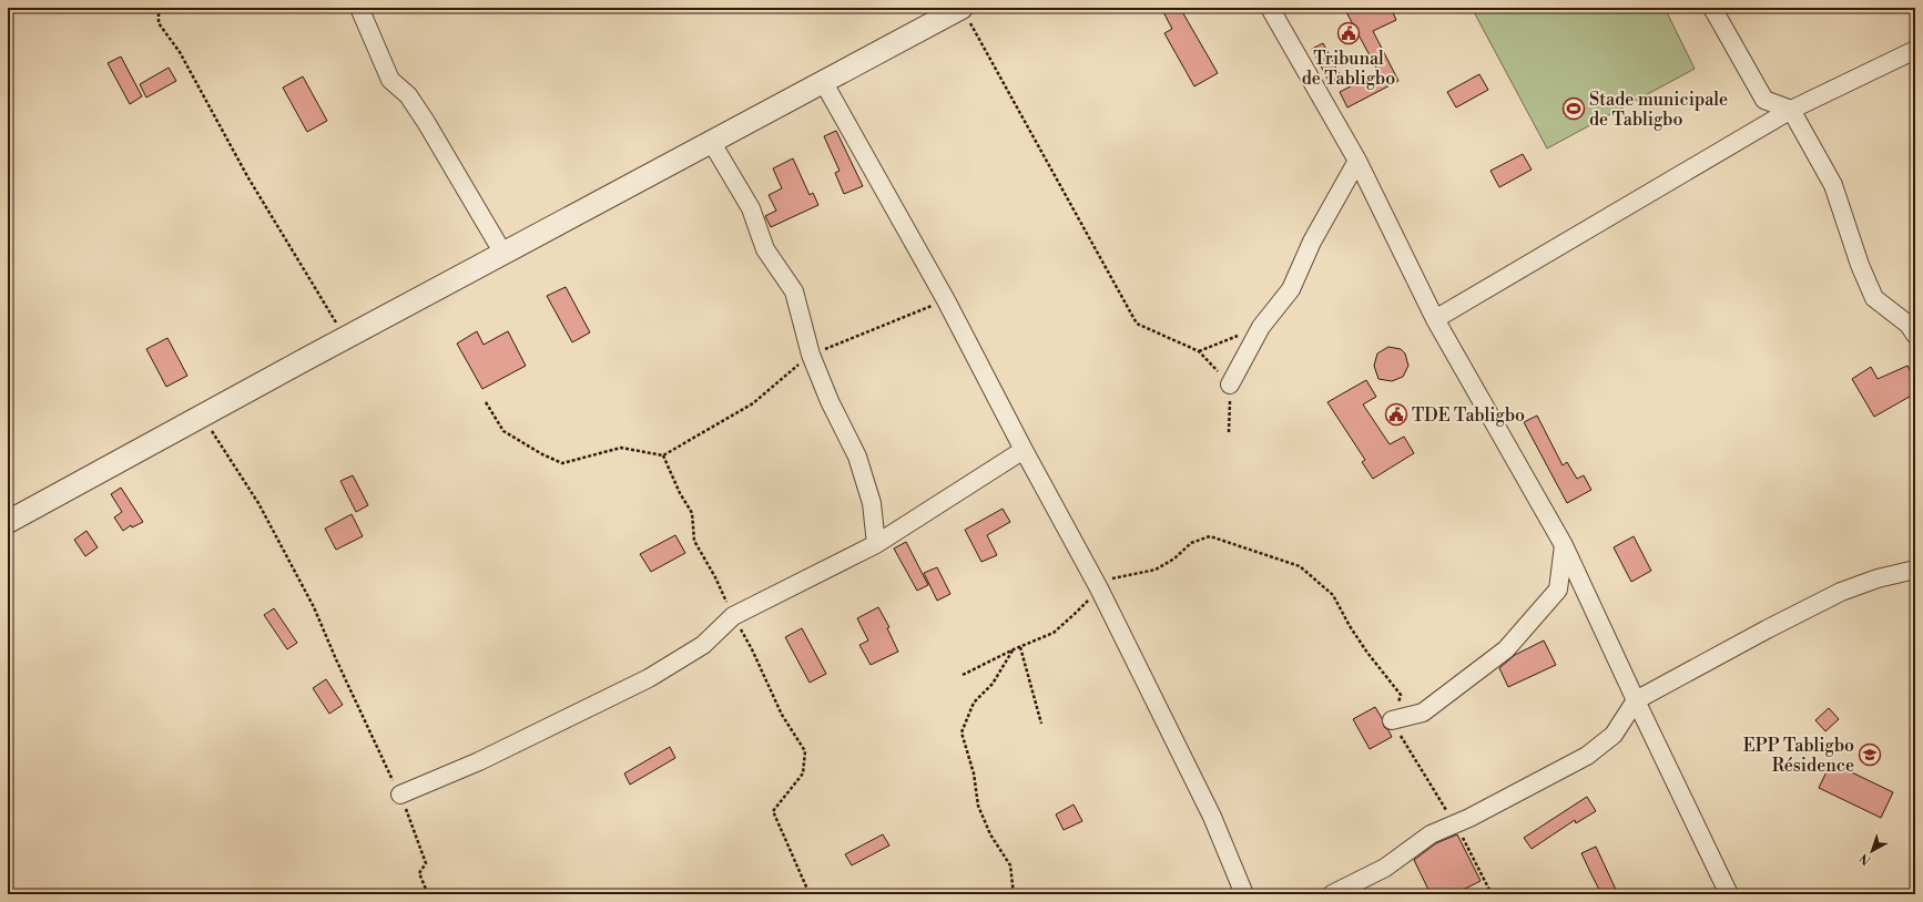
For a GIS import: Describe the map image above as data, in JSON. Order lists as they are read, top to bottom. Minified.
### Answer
{"places":{"public building":["Tribunal de Tabligbo","TDE Tabligbo"],"sports":["Stade municipale de Tabligbo"],"school or university":["EPP Tabligbo Résidence"]},"north":"bottom left"}
